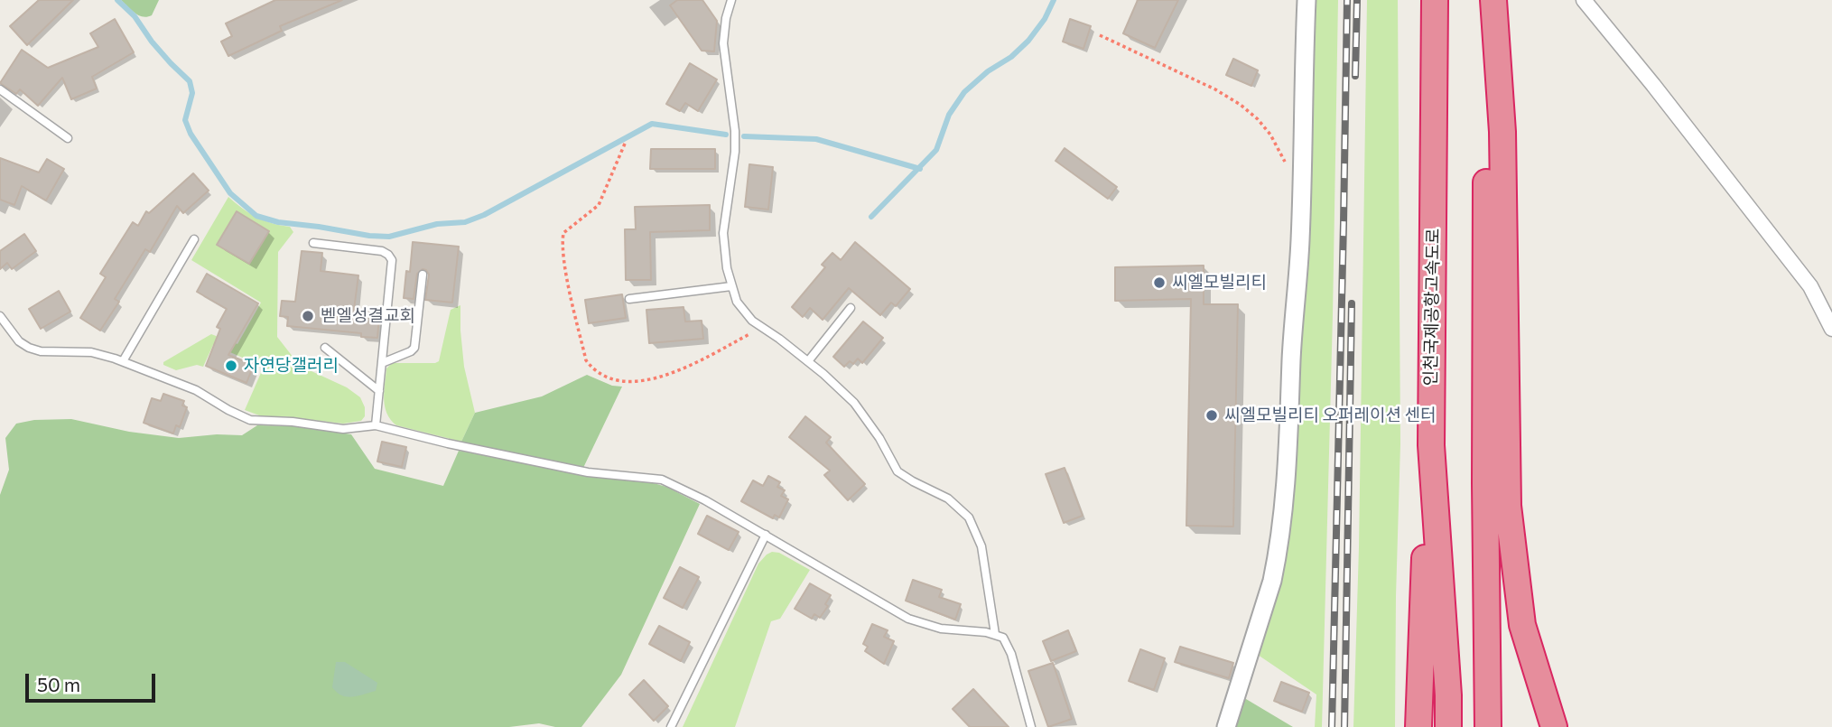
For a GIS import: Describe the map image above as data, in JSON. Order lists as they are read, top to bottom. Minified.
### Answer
{"streets":{"highway":["인천국제공항고속도로"]},"places":["씨엘모빌리티","벧엘성결교회","자연당갤러리","씨엘모빌리티 오퍼레이션 센터"],"scale_bar":"50 m"}
